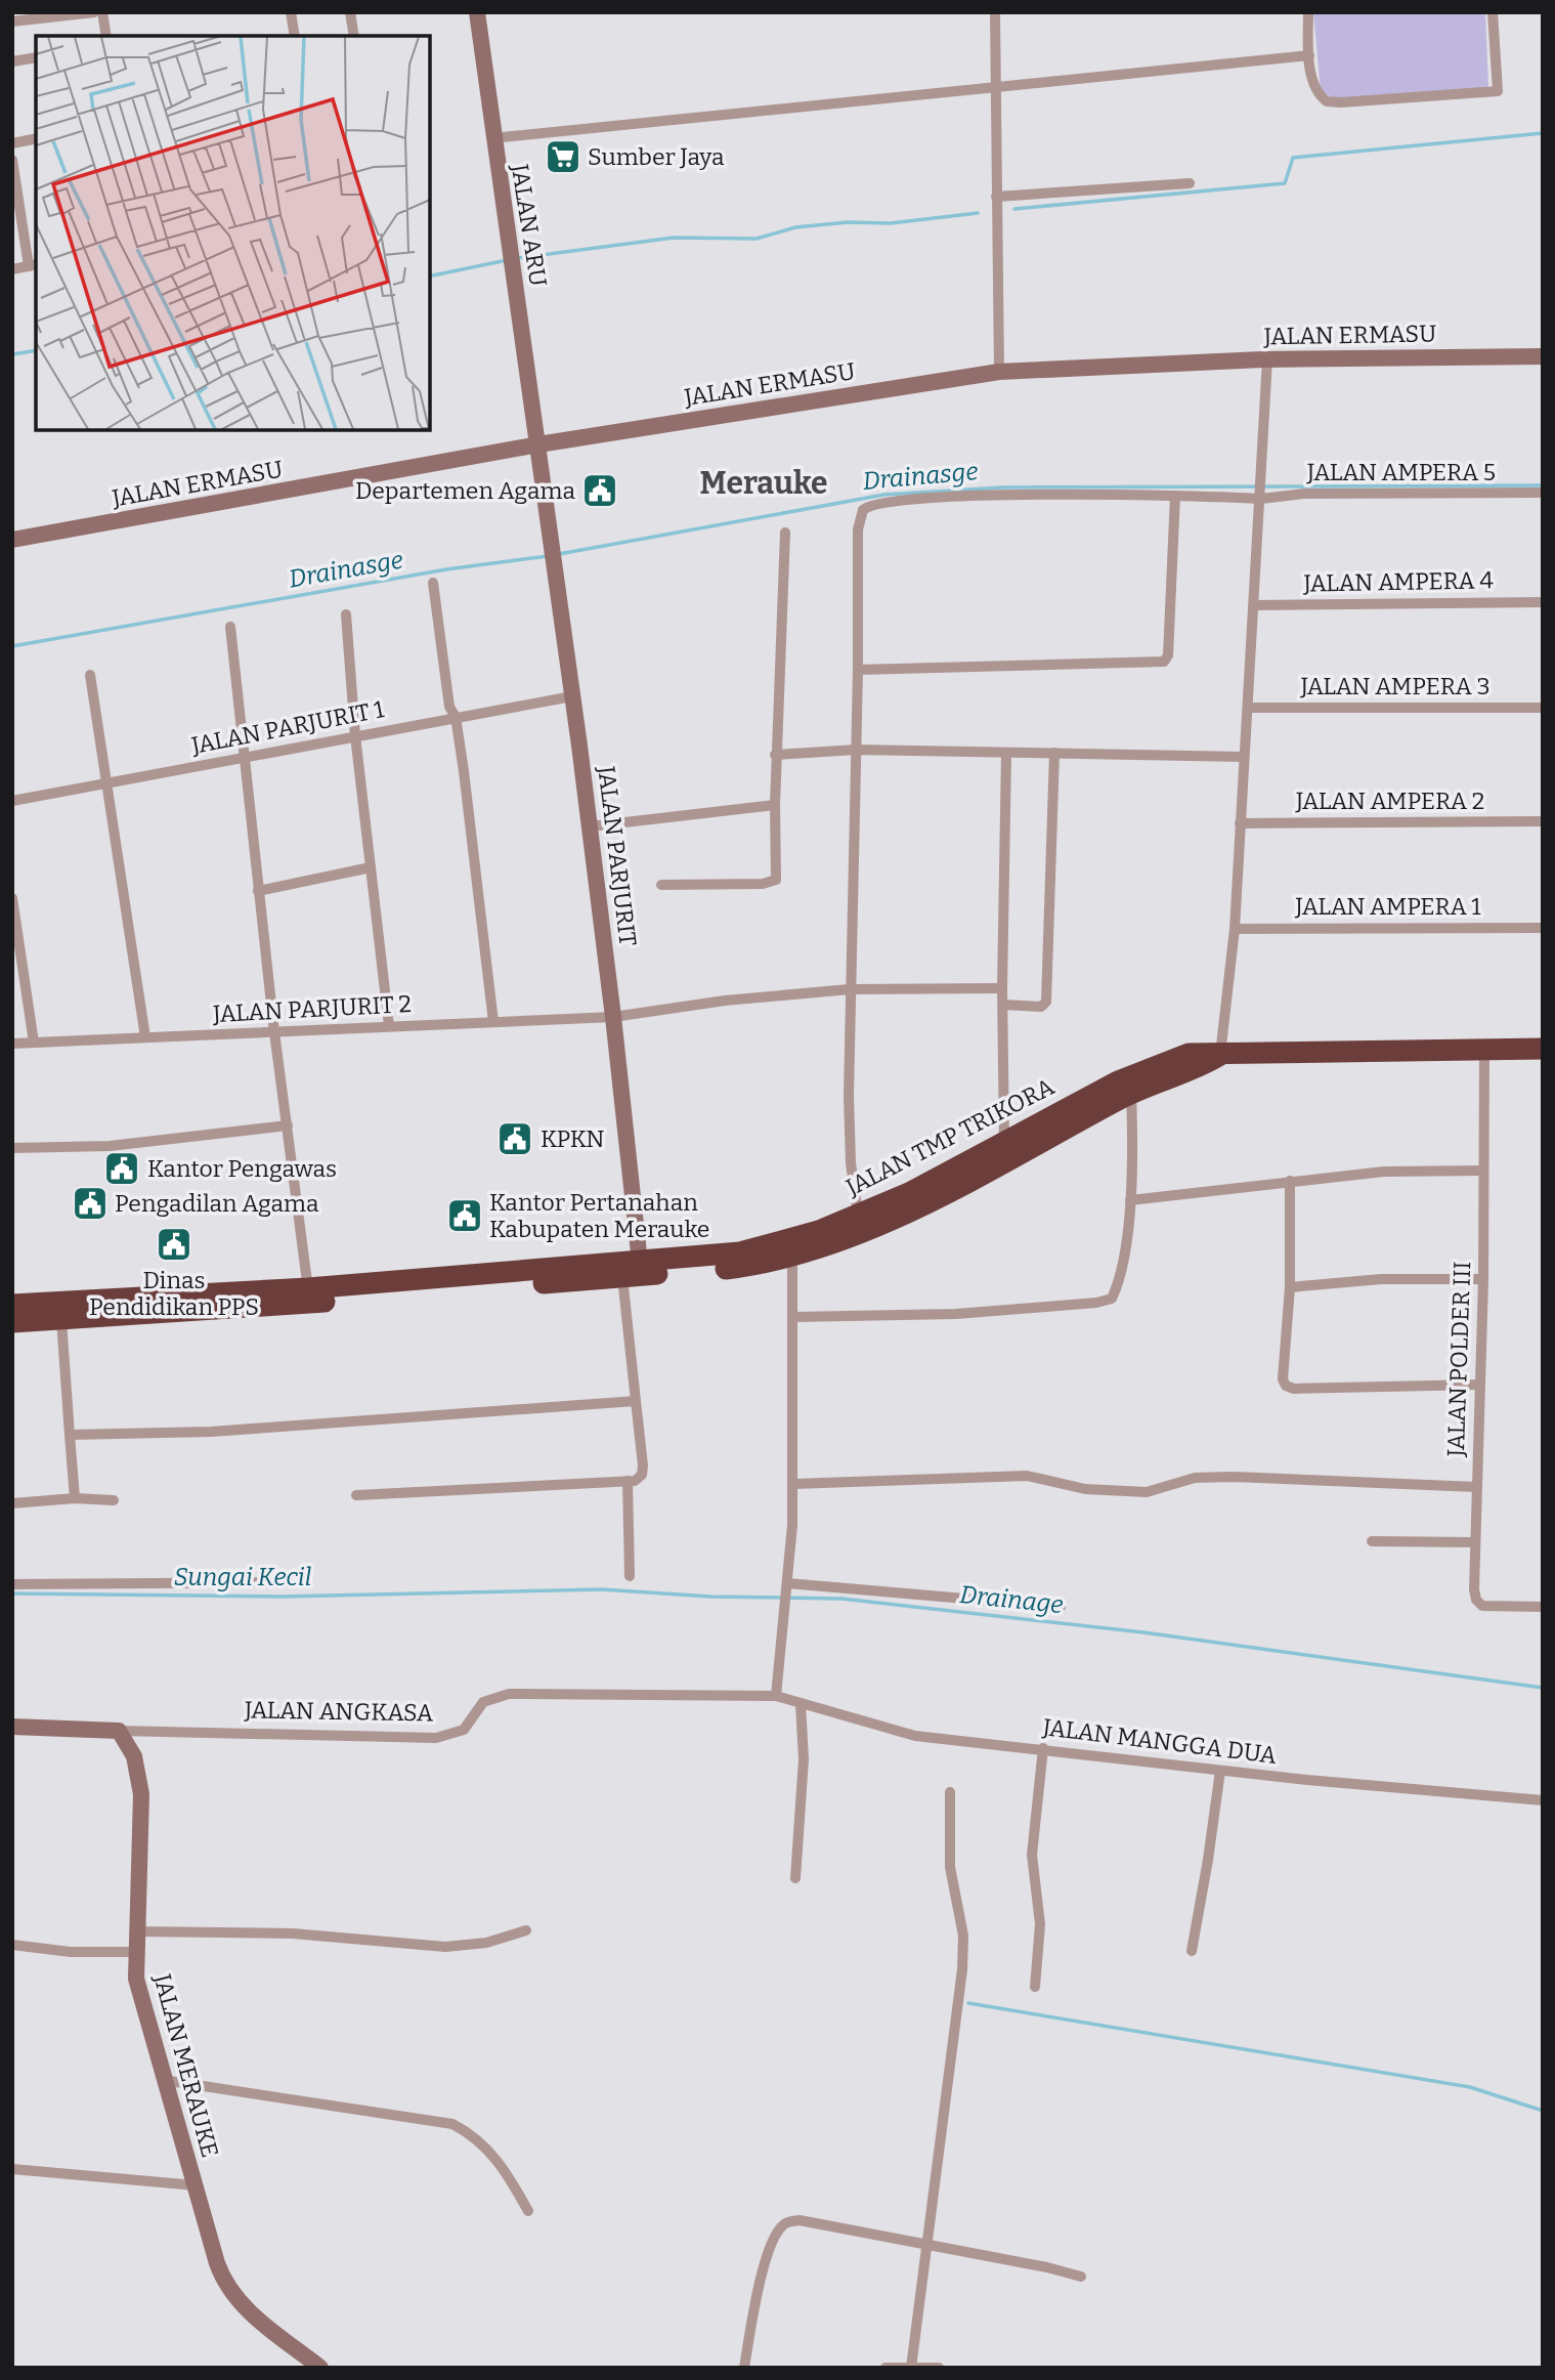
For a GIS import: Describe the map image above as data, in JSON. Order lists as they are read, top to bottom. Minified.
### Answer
{"streets":{"highway":["JALAN TMP TRIKORA"],"street":["JALAN ARU","JALAN ERMASU","JALAN AMPERA 5","JALAN AMPERA 4","JALAN AMPERA 3","JALAN PARJURIT 1","JALAN AMPERA 2","JALAN PARJURIT","JALAN AMPERA 1","JALAN PARJURIT 2","JALAN POLDER III","JALAN ANGKASA","JALAN MANGGA DUA","JALAN MERAUKE"]},"crossings":[["JALAN ARU","JALAN ERMASU"],["JALAN ARU","JALAN PARJURIT"],["JALAN ERMASU","JALAN PARJURIT"],["JALAN PARJURIT 1","JALAN PARJURIT"],["JALAN PARJURIT","JALAN PARJURIT 2"],["JALAN PARJURIT","JALAN TMP TRIKORA"],["JALAN TMP TRIKORA","JALAN POLDER III"],["JALAN ANGKASA","JALAN MANGGA DUA"],["JALAN ANGKASA","JALAN MERAUKE"]],"districts":["Merauke"],"water":["Drainasge","Sungai Kecil","Drainage"],"places":{"supermarket":["Sumber Jaya"],"public building":["Departemen Agama","KPKN","Kantor Pengawas","Pengadilan Agama","Kantor Pertanahan Kabupaten Merauke","Dinas Pendidikan PPS"]}}
